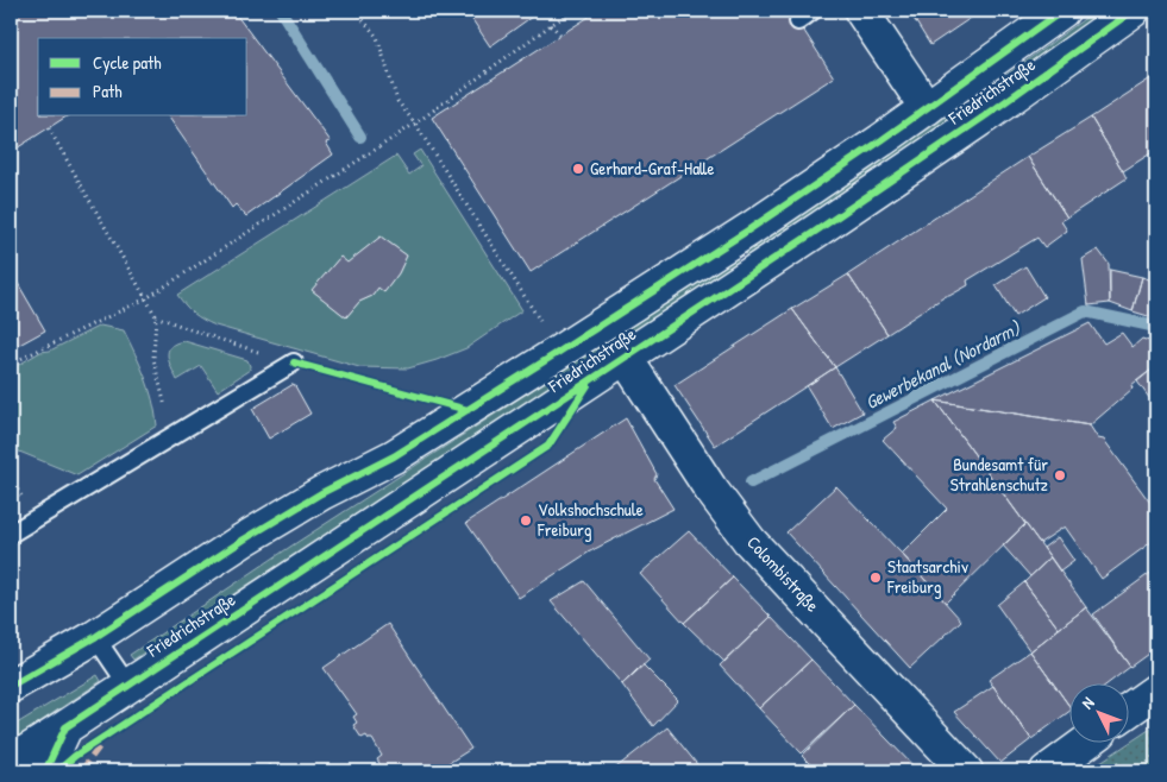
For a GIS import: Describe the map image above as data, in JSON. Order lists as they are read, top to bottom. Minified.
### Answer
{"streets":{"main road":["Friedrichstraße","Colombistraße"]},"crossings":[["Friedrichstraße","Colombistraße"]],"water":["Gewerbekanal (Nordarm)"],"places":["Gerhard-Graf-Halle","Bundesamt für Strahlenschutz","Volkshochschule Freiburg","Staatsarchiv Freiburg"],"legend":["Cycle path","Path"],"north":"top left"}
